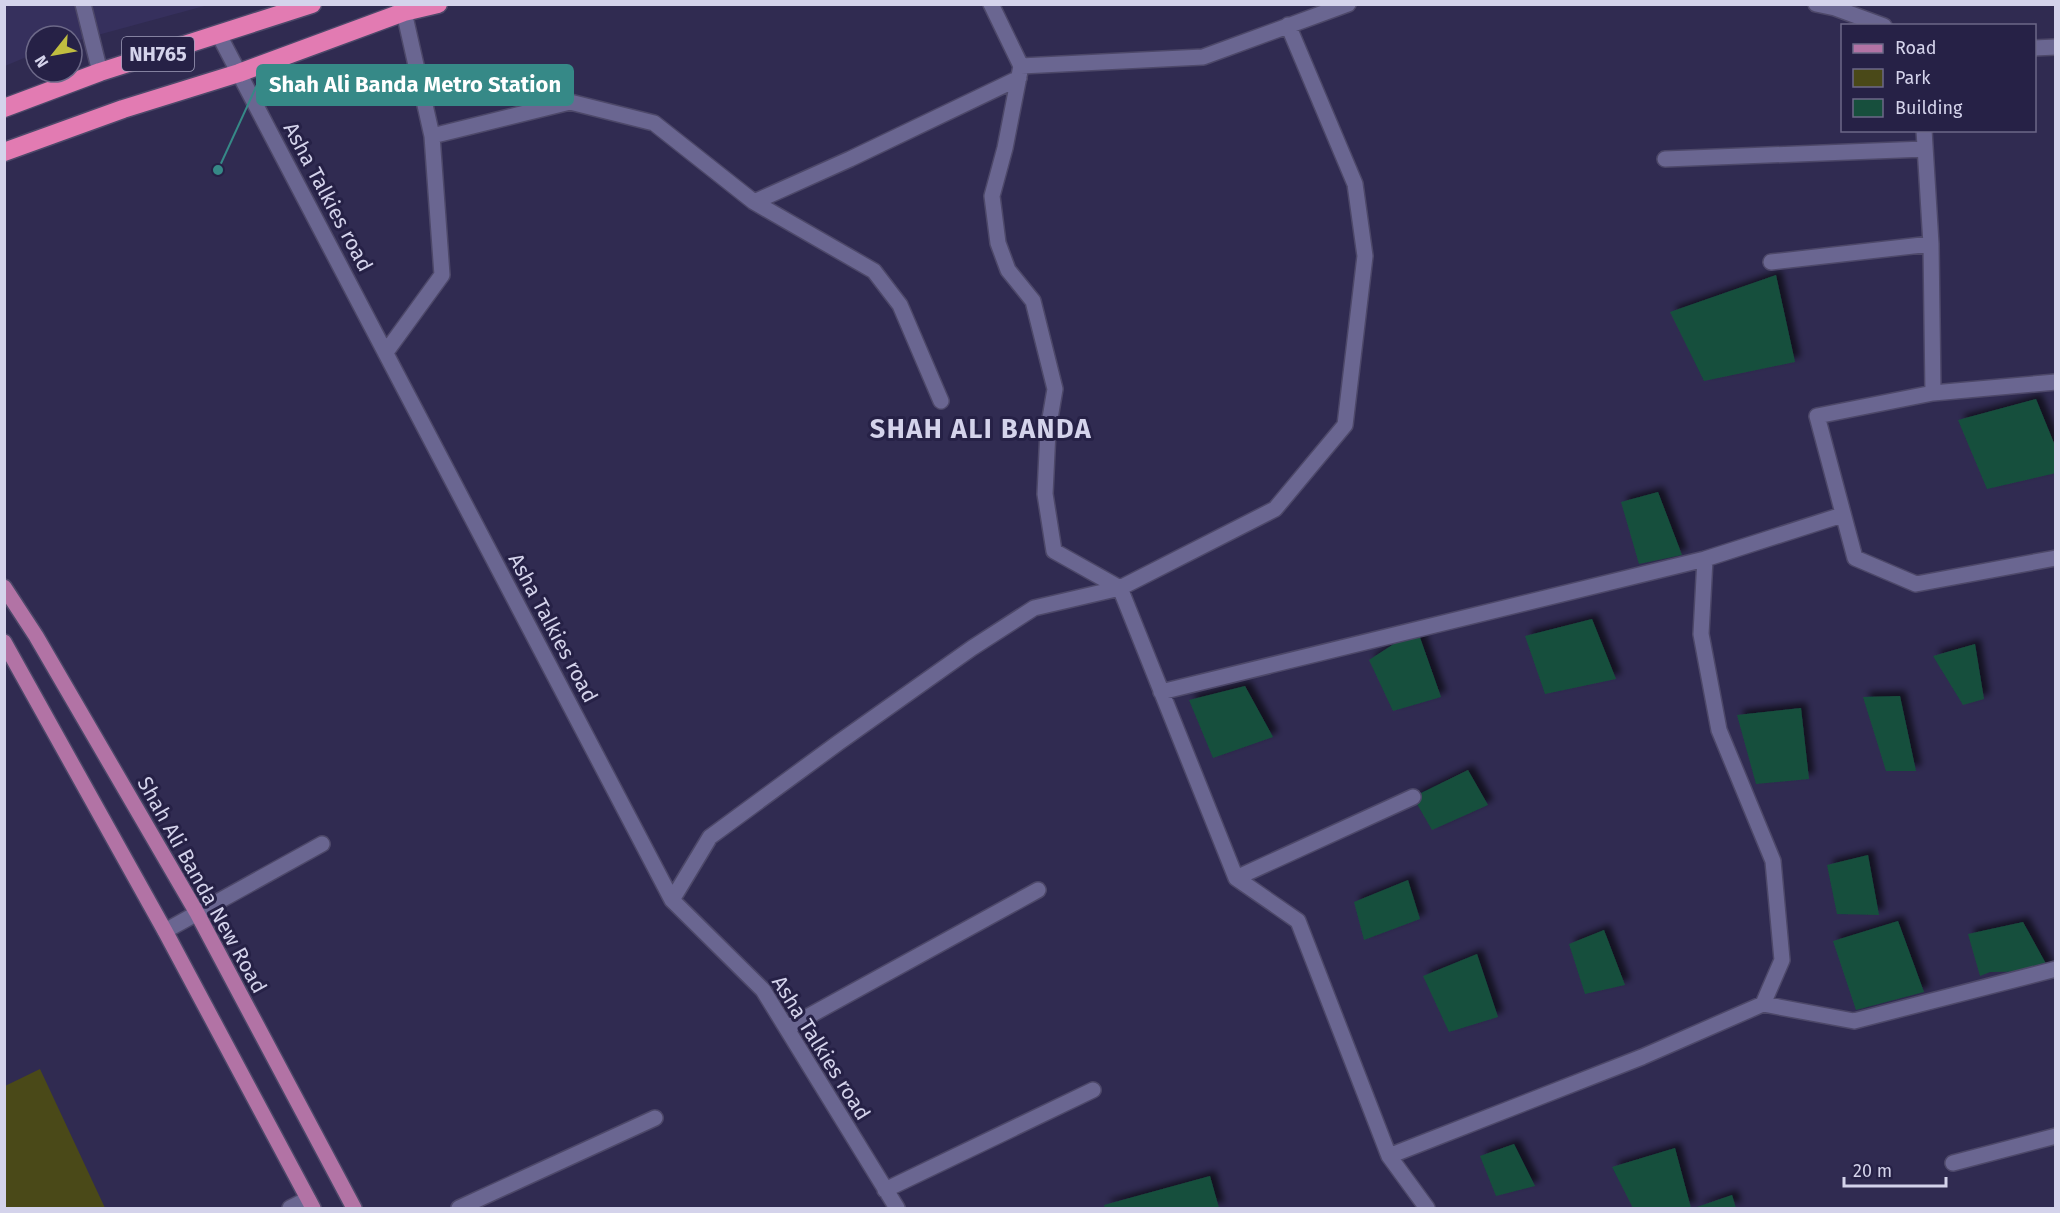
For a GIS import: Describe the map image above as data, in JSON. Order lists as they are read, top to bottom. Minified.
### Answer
{"streets":{"highway":["NH765"],"main road":["Shah Ali Banda New Road"],"street":["Asha Talkies road"]},"crossings":[["NH765","Asha Talkies road"]],"districts":["SHAH ALI BANDA"],"places":["Shah Ali Banda Metro Station"],"legend":["Road","Park","Building"],"scale_bar":"20 m","north":"bottom left"}
